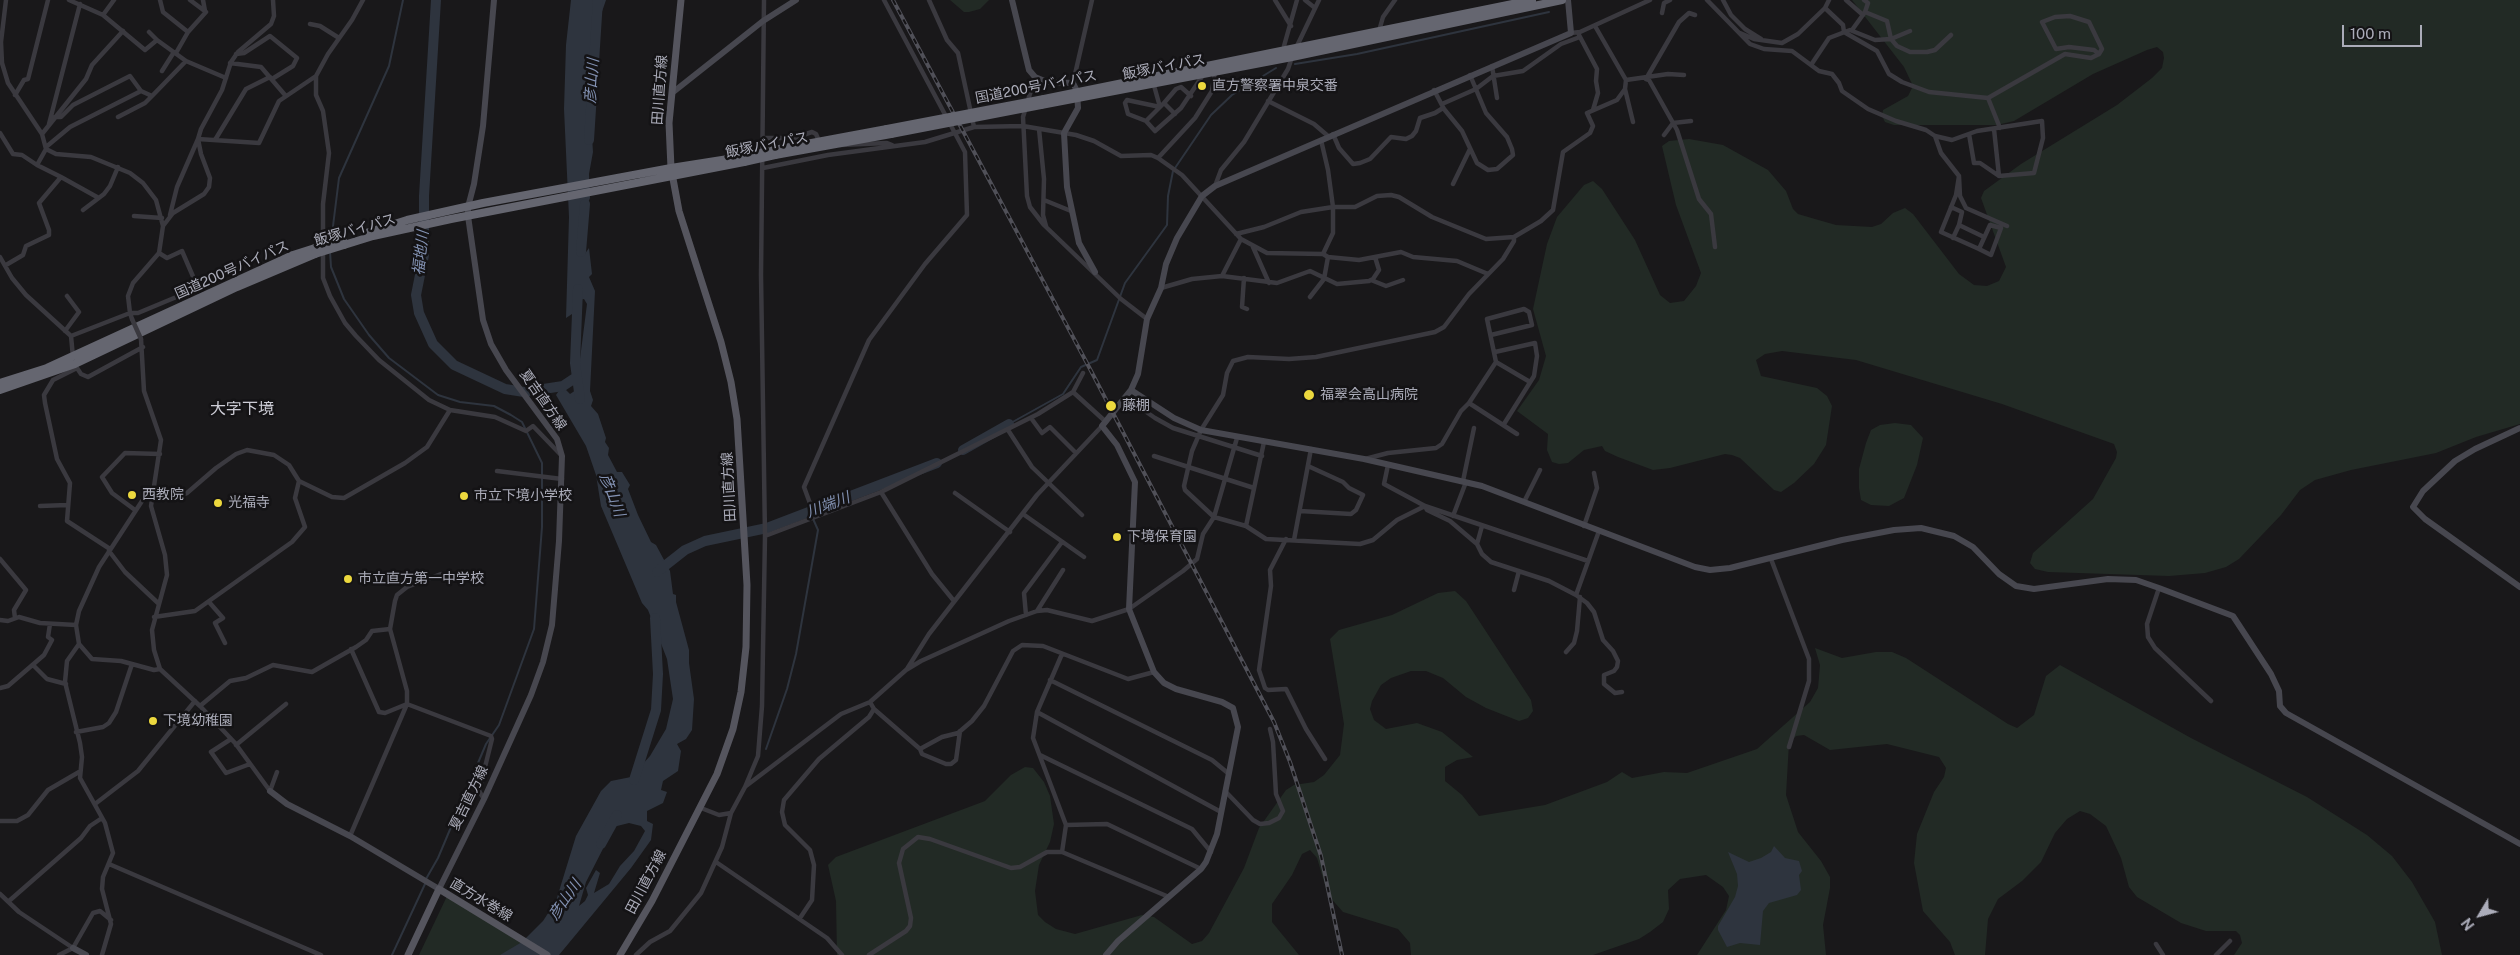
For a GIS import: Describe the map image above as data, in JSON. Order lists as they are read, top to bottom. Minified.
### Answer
{"streets":{"highway":["飯塚バイパス","国道200号バイパス"],"main road":["田川直方線","直方水巻線"],"street":["夏吉直方線"]},"crossings":[["飯塚バイパス","国道200号バイパス"],["国道200号バイパス","田川直方線"],["国道200号バイパス","夏吉直方線"],["夏吉直方線","直方水巻線"]],"districts":["大字下境"],"water":["彦山川","福地川","川端川"],"places":["直方警察署中泉交番","福翠会高山病院","藤棚","西教院","市立下境小学校","光福寺","下境保育園","市立直方第一中学校","下境幼稚園"],"scale_bar":"100 m","north":"bottom left"}
